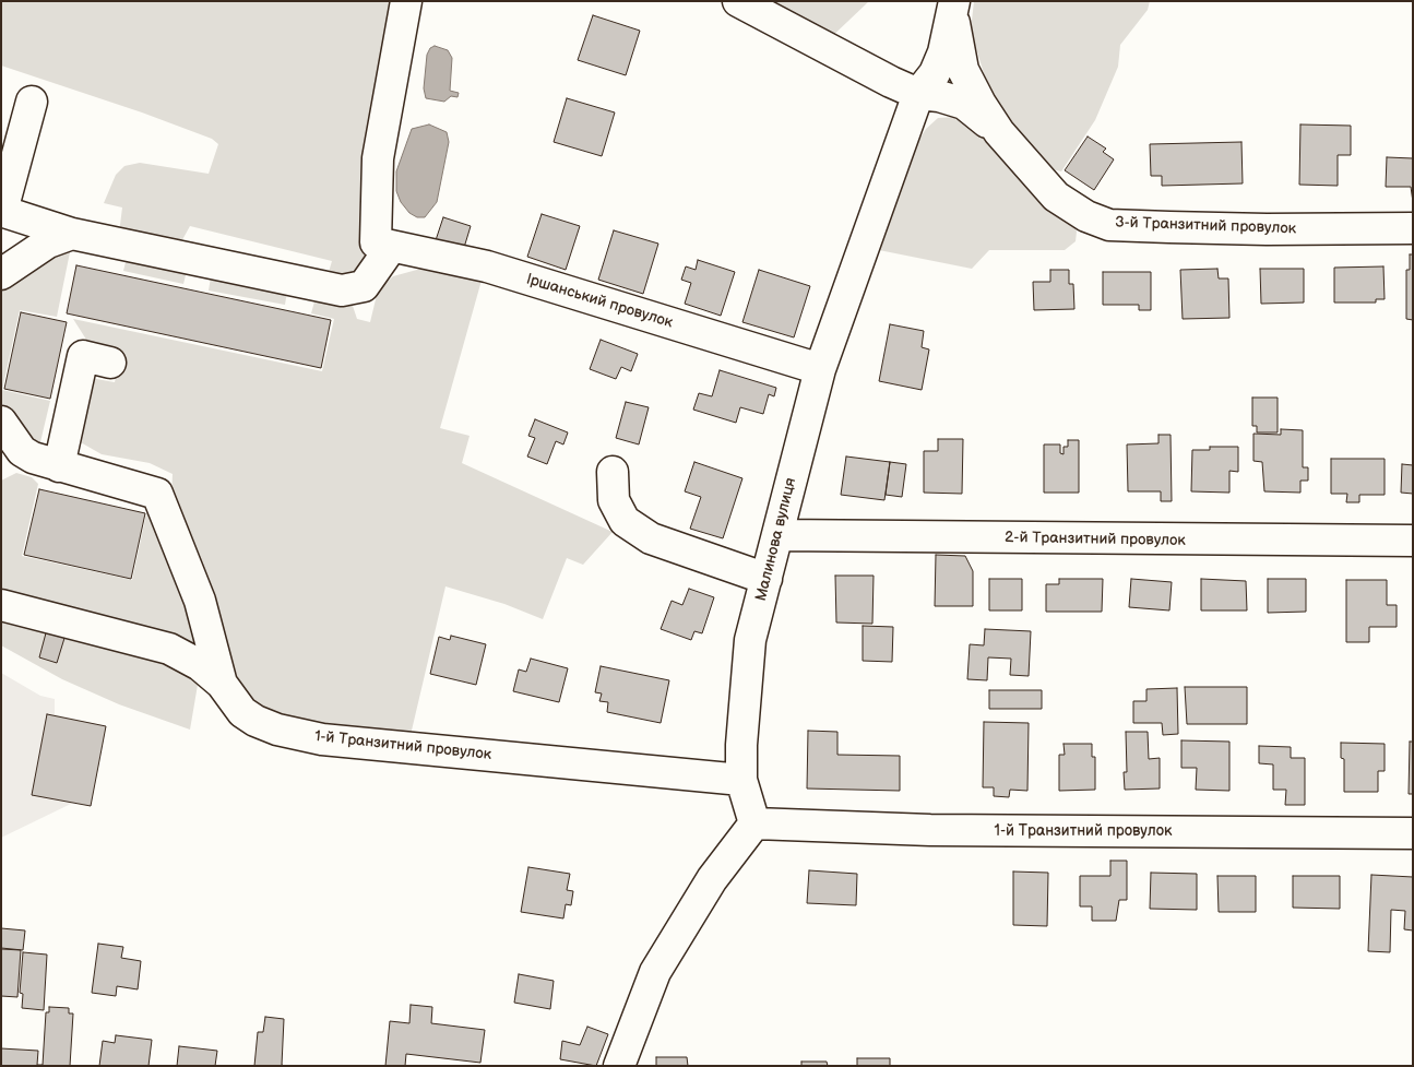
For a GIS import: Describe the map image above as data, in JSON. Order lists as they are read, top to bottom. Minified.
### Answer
{"streets":{"street":["3-й Транзитний провулок","Іршанський провулок","Малинова вулиця","2-й Транзитний провулок","1-й Транзитний провулок"]},"crossings":[["3-й Транзитний провулок","Малинова вулиця"],["Іршанський провулок","Малинова вулиця"],["Малинова вулиця","2-й Транзитний провулок"],["Малинова вулиця","1-й Транзитний провулок"]]}
